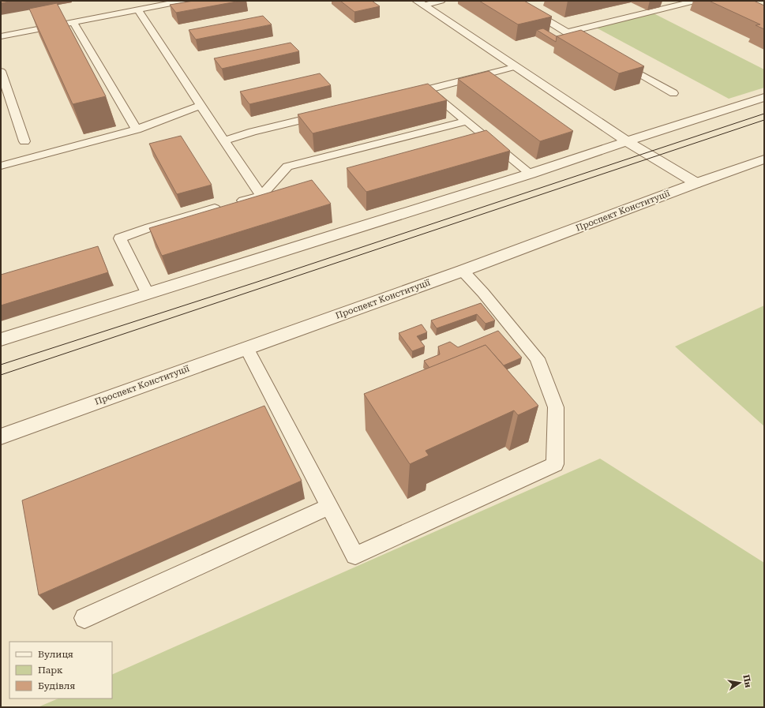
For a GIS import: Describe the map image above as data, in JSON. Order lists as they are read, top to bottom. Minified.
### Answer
{"streets":{"street":["Проспект Конституції"]},"legend":["Вулиця","Парк","Будівля"],"north":"right"}
